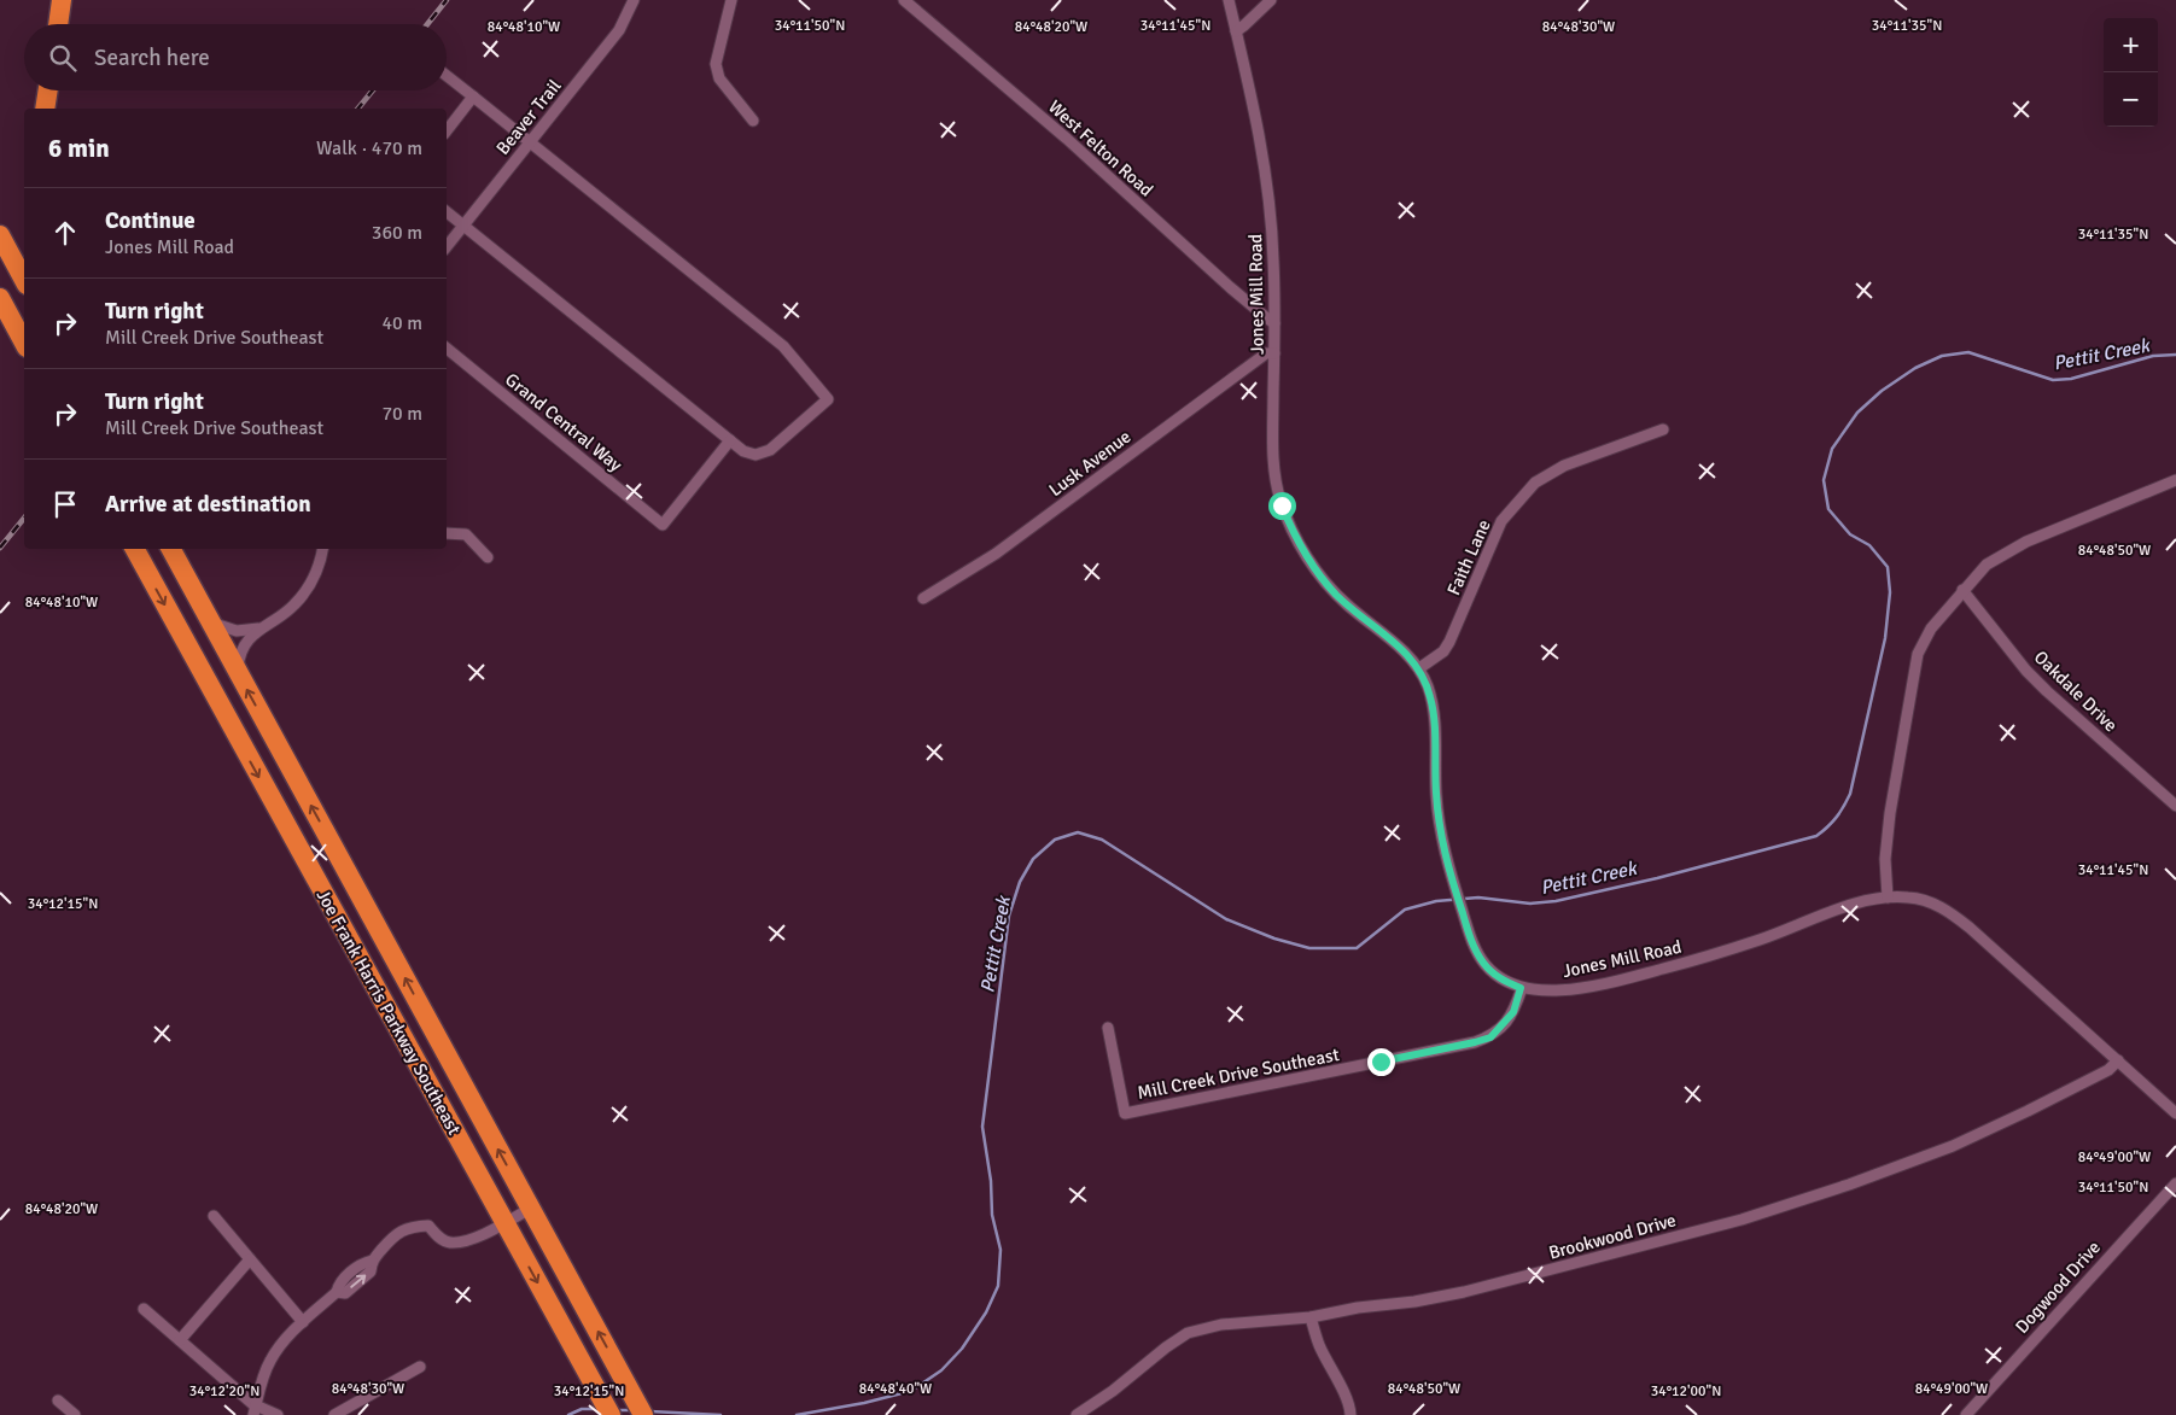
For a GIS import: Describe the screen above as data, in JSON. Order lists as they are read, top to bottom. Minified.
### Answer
{"streets":{"highway":["Joe Frank Harris Parkway Southeast"],"street":["Beaver Trail","West Felton Road","Jones Mill Road","Grand Central Way","Lusk Avenue","Faith Lane","Oakdale Drive","Mill Creek Drive Southeast","Brookwood Drive","Dogwood Drive"]},"crossings":[["West Felton Road","Jones Mill Road"],["Jones Mill Road","Lusk Avenue"],["Jones Mill Road","Faith Lane"],["Jones Mill Road","Mill Creek Drive Southeast"],["Jones Mill Road","Brookwood Drive"]],"water":["Pettit Creek"],"page":{"map_buttons":["+","−"],"search":"Search here","heading":["6 min","Walk · 470 m"],"list":[["Continue","Jones Mill Road","360 m"],["Turn right","Mill Creek Drive Southeast","40 m"],["Turn right","Mill Creek Drive Southeast","70 m"],"Arrive at destination"]},"coordinates":["34°11'50\"N","34°11'45\"N","34°11'35\"N","84°48'20\"W","84°48'10\"W","84°48'30\"W","84°48'50\"W","34°12'15\"N","84°49'00\"W","84°48'40\"W","34°12'20\"N","34°12'00\"N"]}
